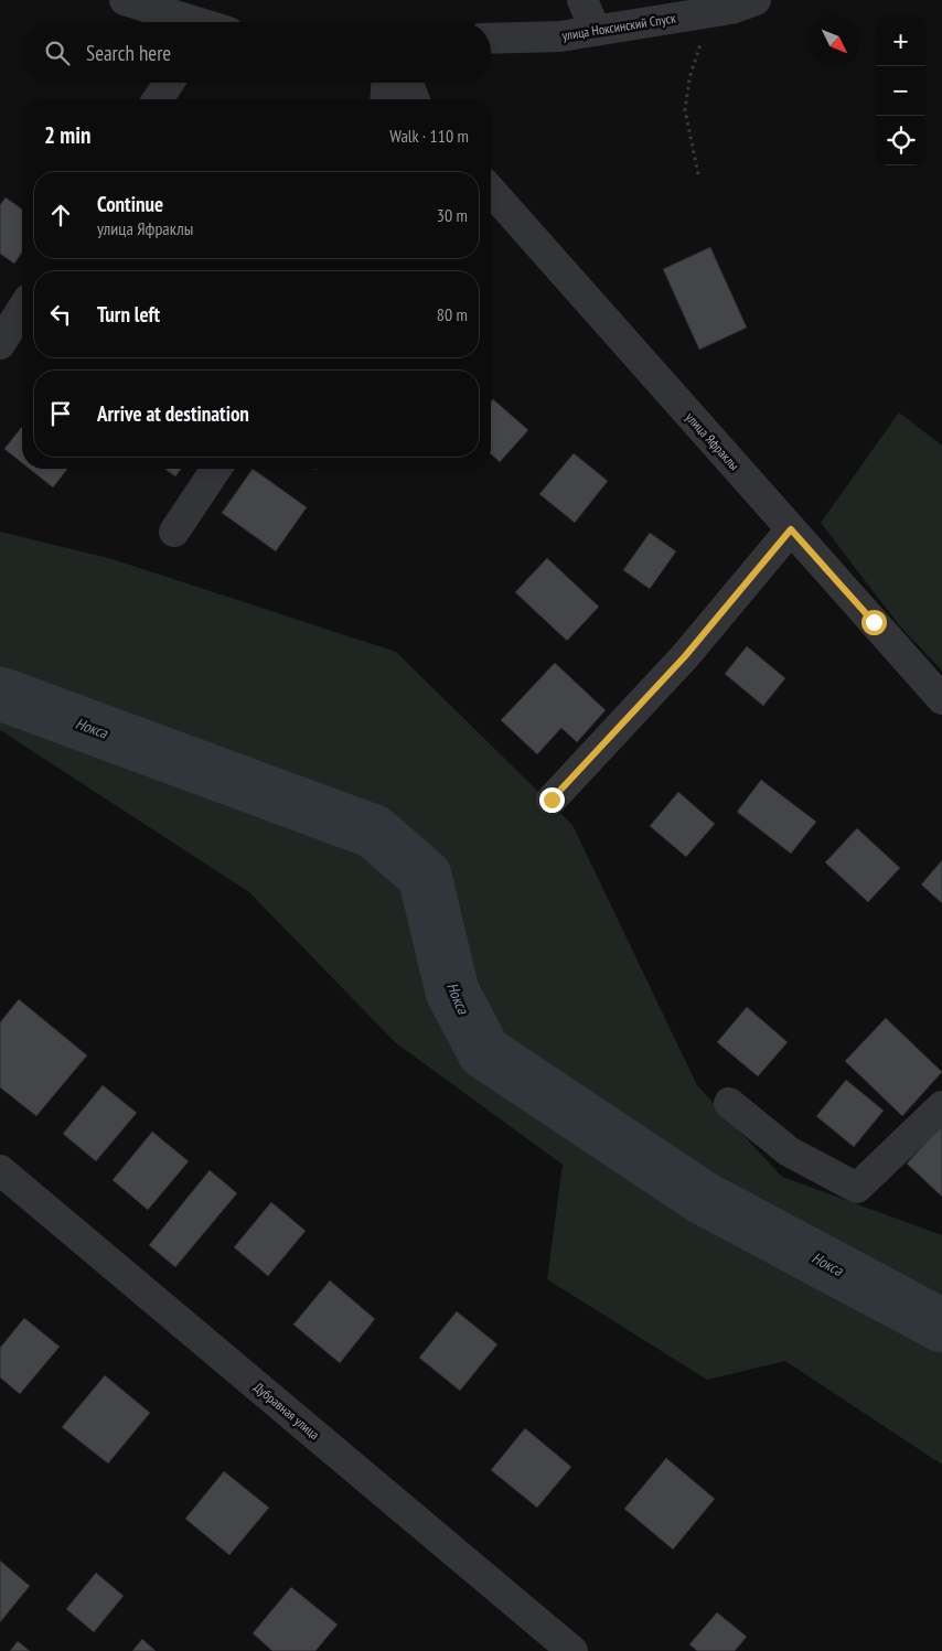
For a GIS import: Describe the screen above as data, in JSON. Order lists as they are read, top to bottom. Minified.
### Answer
{"streets":{"street":["улица Ноксинский Спуск","улица Яфраклы","Дубравная улица"]},"water":["Нокса"],"north":"bottom right","page":{"map_buttons":["+","−"],"search":"Search here","heading":["2 min","Walk · 110 m"],"list":[["Continue","улица Яфраклы","30 m"],["Turn left","80 m"],"Arrive at destination"]}}
